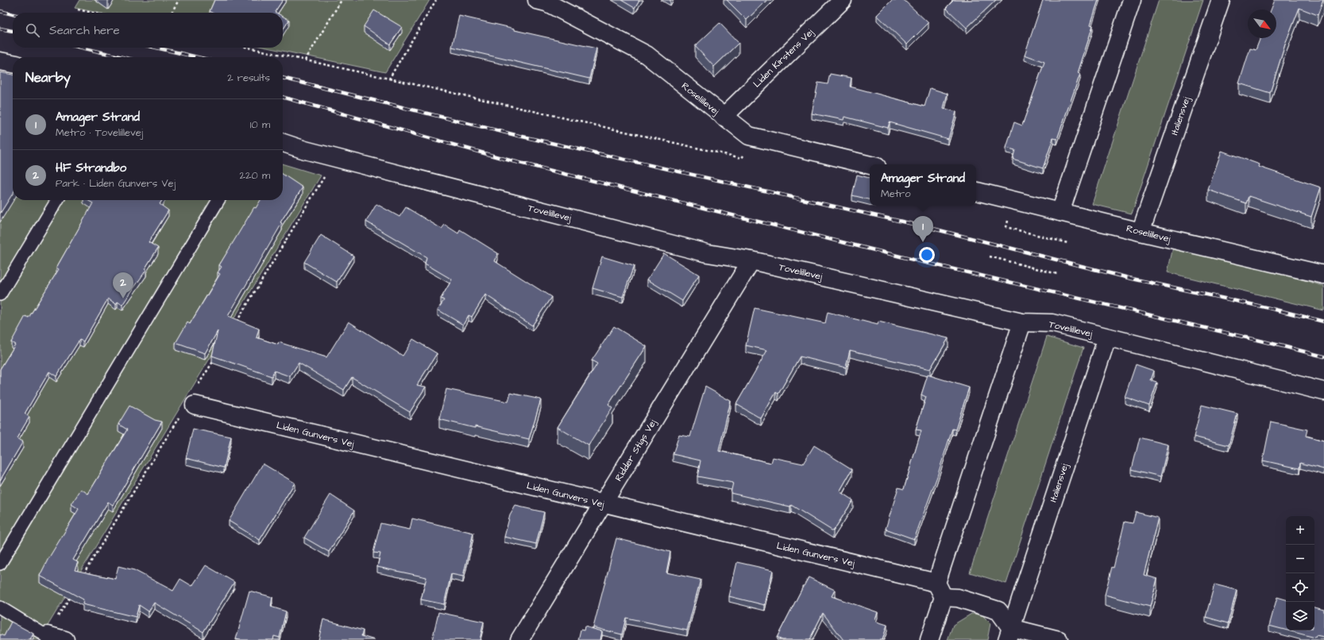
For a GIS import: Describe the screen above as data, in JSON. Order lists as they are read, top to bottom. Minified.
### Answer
{"streets":{"street":["Liden Kirstens Vej","Roselillevej","Italiensvej","Tovelillevej","Liden Gunvers Vej","Ridder Stigs Vej"]},"crossings":[["Liden Kirstens Vej","Roselillevej"],["Roselillevej","Italiensvej"],["Italiensvej","Tovelillevej"],["Tovelillevej","Ridder Stigs Vej"],["Liden Gunvers Vej","Ridder Stigs Vej"]],"north":"bottom right","page":{"search":"Search here","heading":["Nearby","2 results"],"list":[{"mark":"1","name":"Amager Strand","note":"Metro · Tovelillevej","value":"10 m"},{"mark":"2","name":"HF Strandbo","note":"Park · Liden Gunvers Vej","value":"220 m"}],"popup":["Amager Strand","Metro"],"pins":["1","2"],"map_buttons":["+","−"]}}
